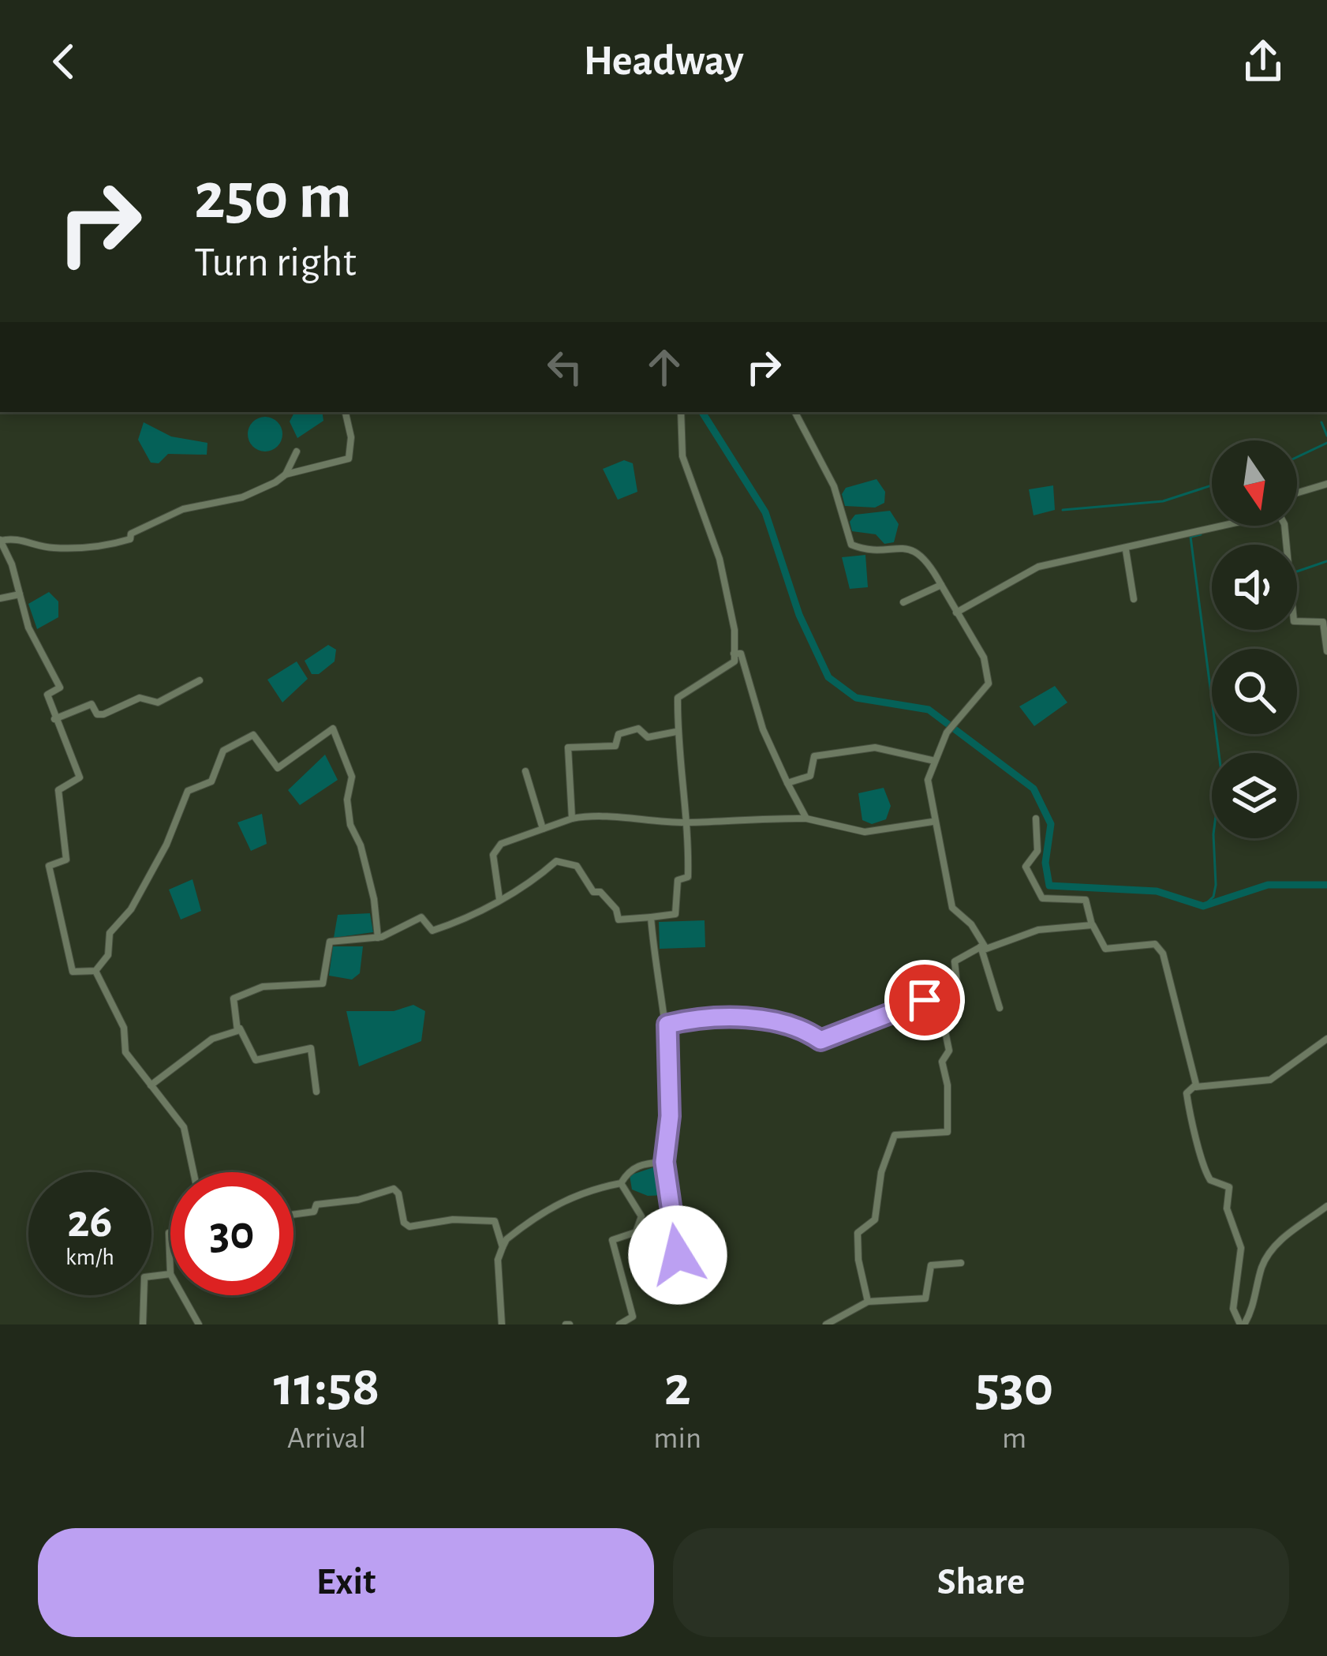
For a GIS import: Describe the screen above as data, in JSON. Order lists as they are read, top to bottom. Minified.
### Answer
{"north":"bottom","page":{"header":"Headway","turn":["250 m","Turn right"],"speed":"26 km/h","limit":"30","eta":["11:58","Arrival","2","min","530","m"],"buttons":["Exit","Share"]}}
